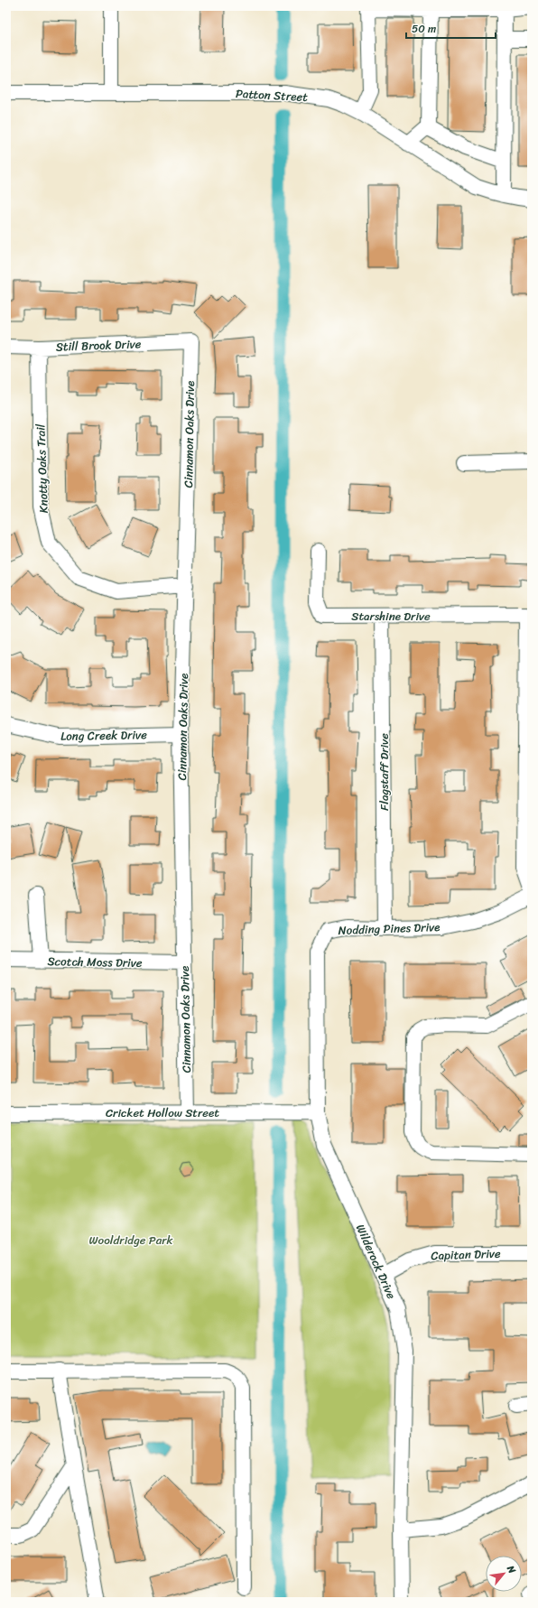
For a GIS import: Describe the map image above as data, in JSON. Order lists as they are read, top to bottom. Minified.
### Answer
{"streets":{"street":["Patton Street","Still Brook Drive","Cinnamon Oaks Drive","Knotty Oaks Trail","Starshine Drive","Long Creek Drive","Flagstaff Drive","Nodding Pines Drive","Scotch Moss Drive","Cricket Hollow Street","Capitan Drive","Wilderock Drive"]},"crossings":[["Still Brook Drive","Cinnamon Oaks Drive"],["Still Brook Drive","Knotty Oaks Trail"],["Cinnamon Oaks Drive","Knotty Oaks Trail"],["Cinnamon Oaks Drive","Long Creek Drive"],["Cinnamon Oaks Drive","Scotch Moss Drive"],["Cinnamon Oaks Drive","Cricket Hollow Street"],["Starshine Drive","Flagstaff Drive"],["Flagstaff Drive","Nodding Pines Drive"],["Nodding Pines Drive","Wilderock Drive"],["Cricket Hollow Street","Wilderock Drive"],["Capitan Drive","Wilderock Drive"]],"parks":["Wooldridge Park"],"scale_bar":"50 m","north":"top right"}
